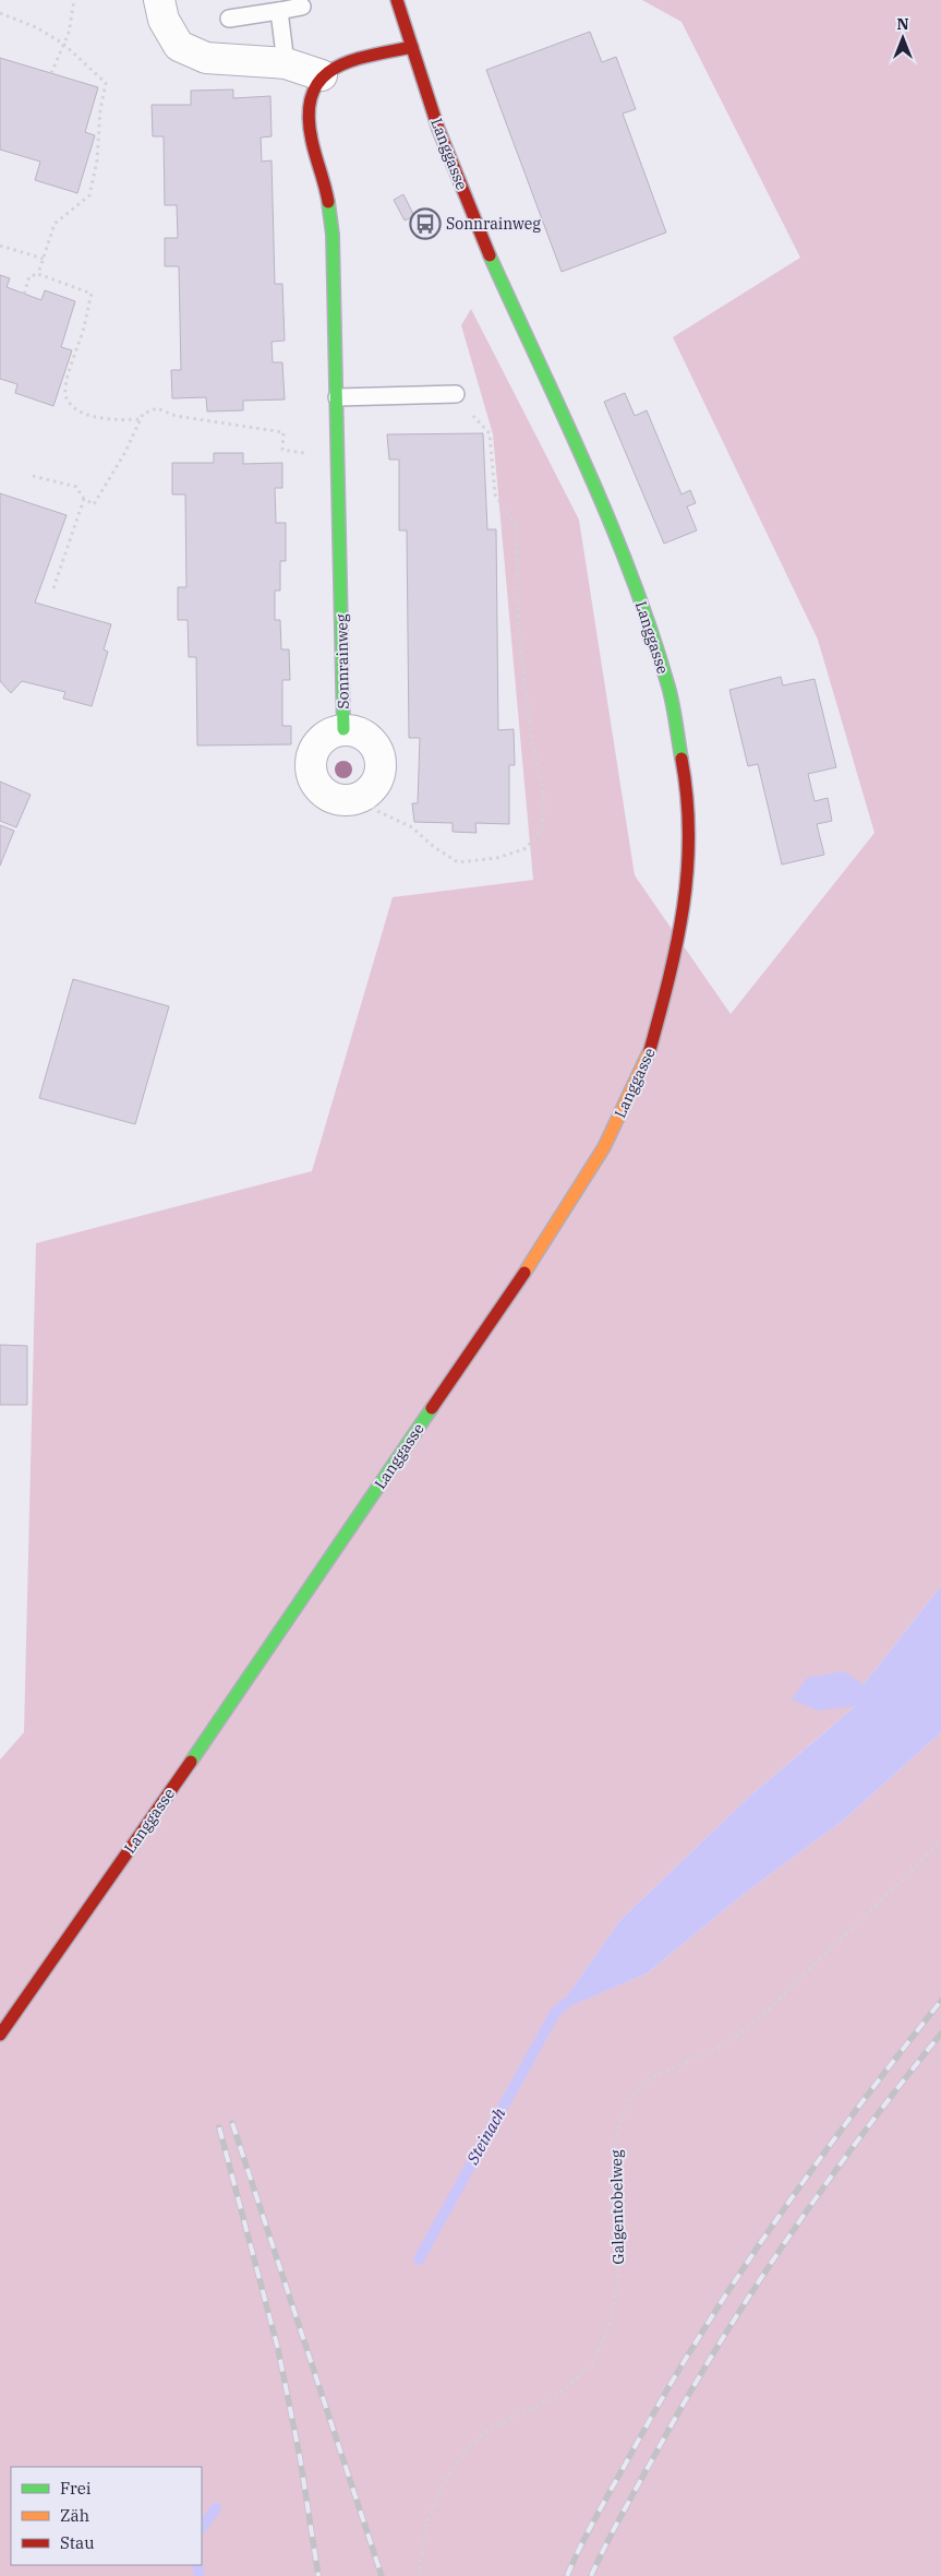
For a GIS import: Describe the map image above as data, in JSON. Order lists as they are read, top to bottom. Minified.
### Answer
{"streets":{"main road":["Langgasse","Sonnrainweg"],"path":["Galgentobelweg"]},"water":["Steinach"],"places":{"bus stop":["Sonnrainweg"]},"legend":["Frei","Zäh","Stau"],"north":"top"}
